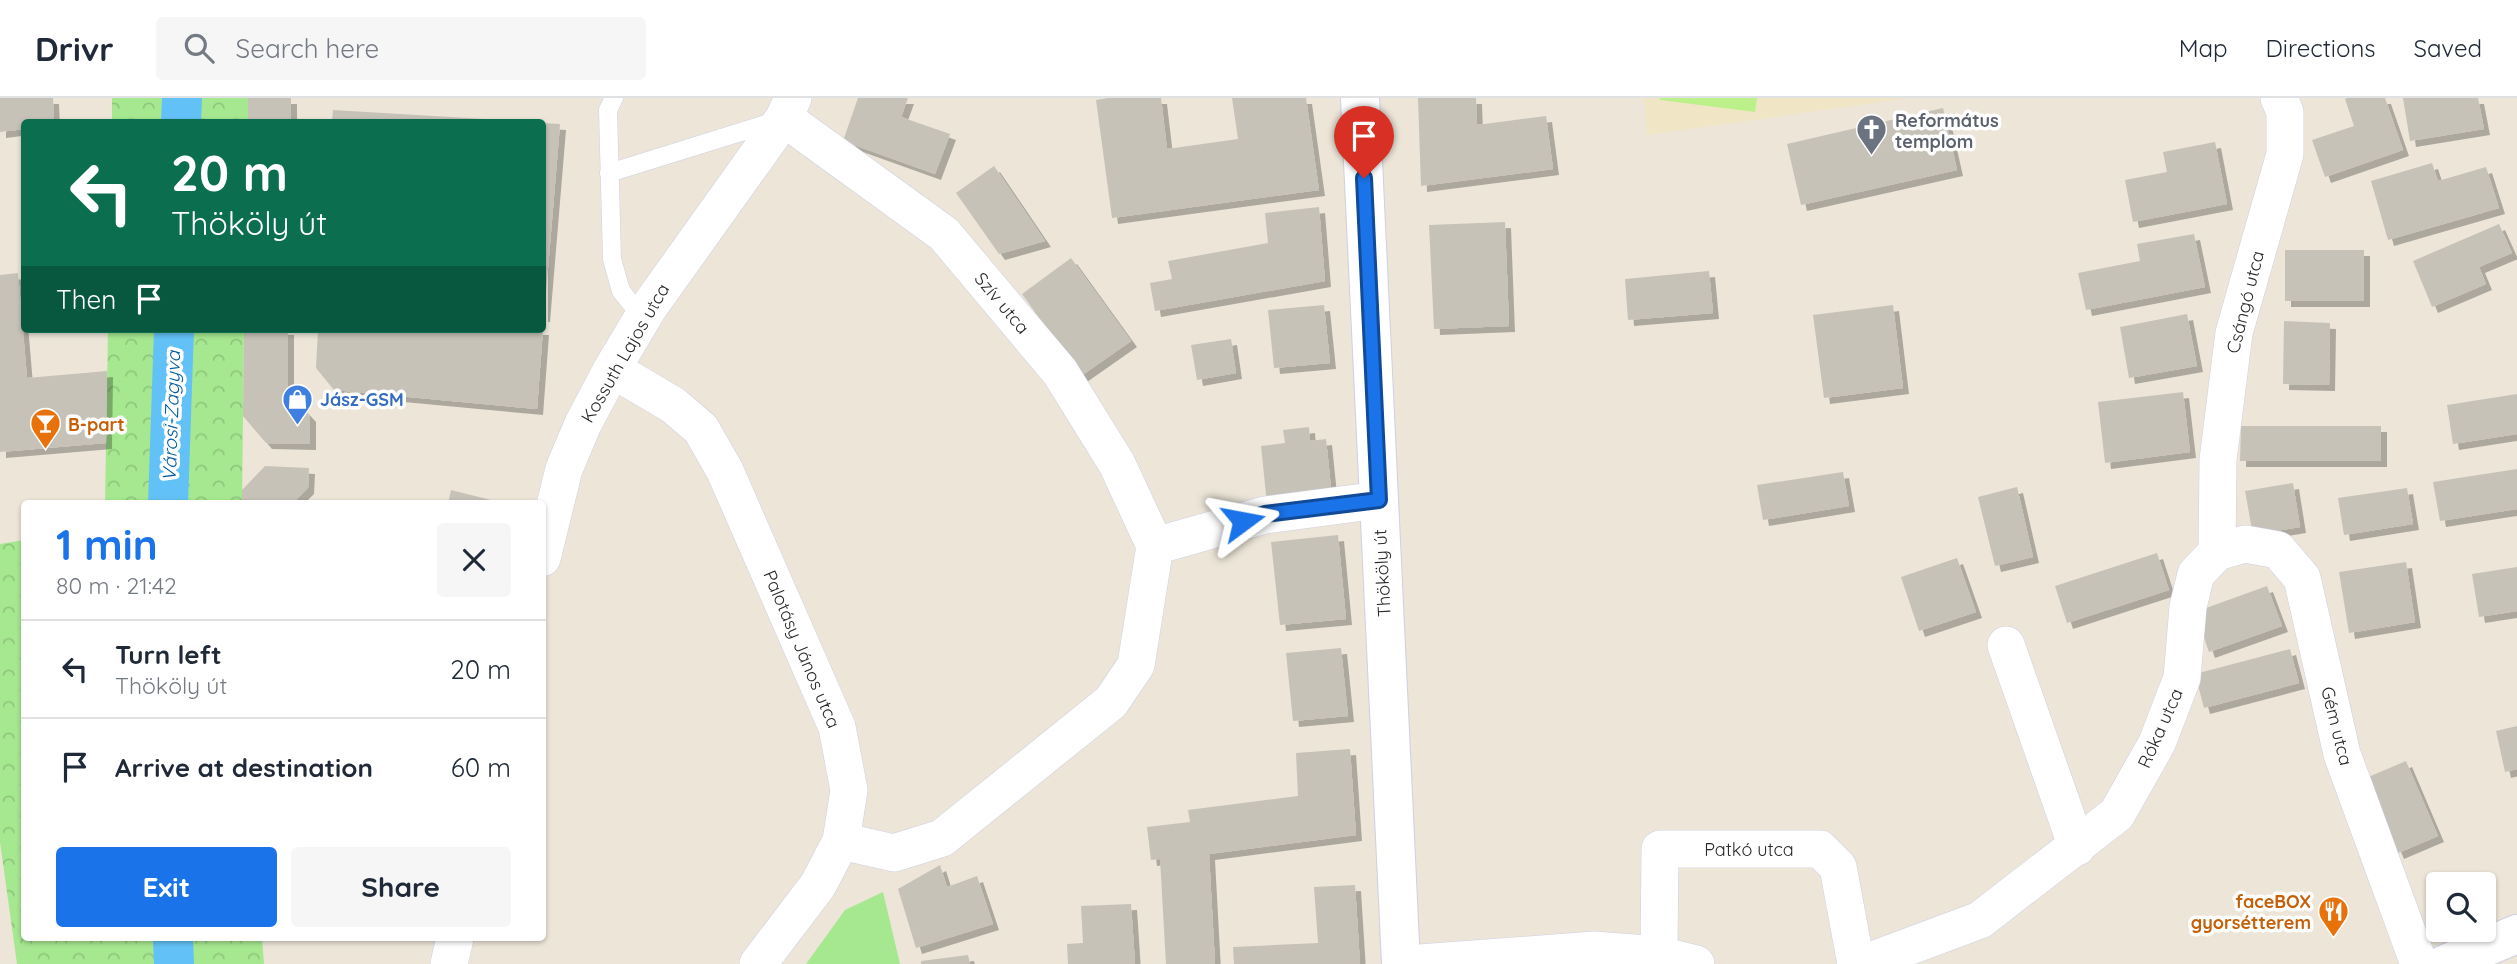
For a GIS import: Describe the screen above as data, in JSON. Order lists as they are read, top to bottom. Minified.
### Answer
{"streets":{"street":["Csángó utca","Szív utca","Kossuth Lajos utca","Thököly út","Palotásy János utca","Gém utca","Róka utca","Patkó utca"]},"crossings":[["Csángó utca","Gém utca"],["Csángó utca","Róka utca"],["Szív utca","Kossuth Lajos utca"],["Kossuth Lajos utca","Palotásy János utca"],["Gém utca","Róka utca"],["Róka utca","Patkó utca"]],"water":["Városi-Zagyva"],"places":{"church":["Református templom"],"shop":["Jász-GSM"],"bar":["B-part"],"restaurant":["faceBOX gyorsétterem"]},"page":{"header":"Drivr","search":"Search here","nav":["Map","Directions","Saved"],"turn":["20 m","Thököly út"],"then":"Then","heading":["1 min","80 m · 21:42"],"list":[{"name":"Turn left","note":"Thököly út","value":"20 m"},{"name":"Arrive at destination","value":"60 m"}],"buttons":["Exit","Share"]}}
